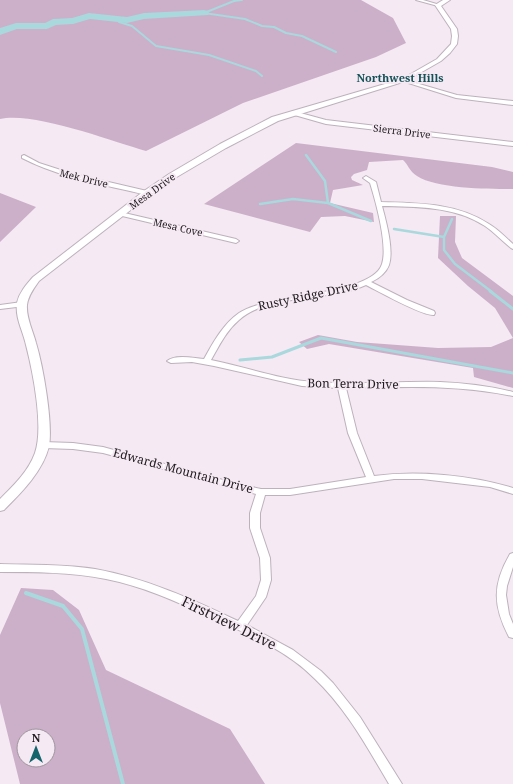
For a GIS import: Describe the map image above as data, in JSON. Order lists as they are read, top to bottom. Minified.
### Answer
{"streets":{"street":["Sierra Drive","Mek Drive","Mesa Drive","Mesa Cove","Rusty Ridge Drive","Bon Terra Drive","Edwards Mountain Drive","Firstview Drive"]},"crossings":[["Sierra Drive","Mesa Drive"],["Mek Drive","Mesa Drive"],["Mesa Drive","Mesa Cove"],["Rusty Ridge Drive","Bon Terra Drive"]],"districts":["Northwest Hills"],"north":"top"}
